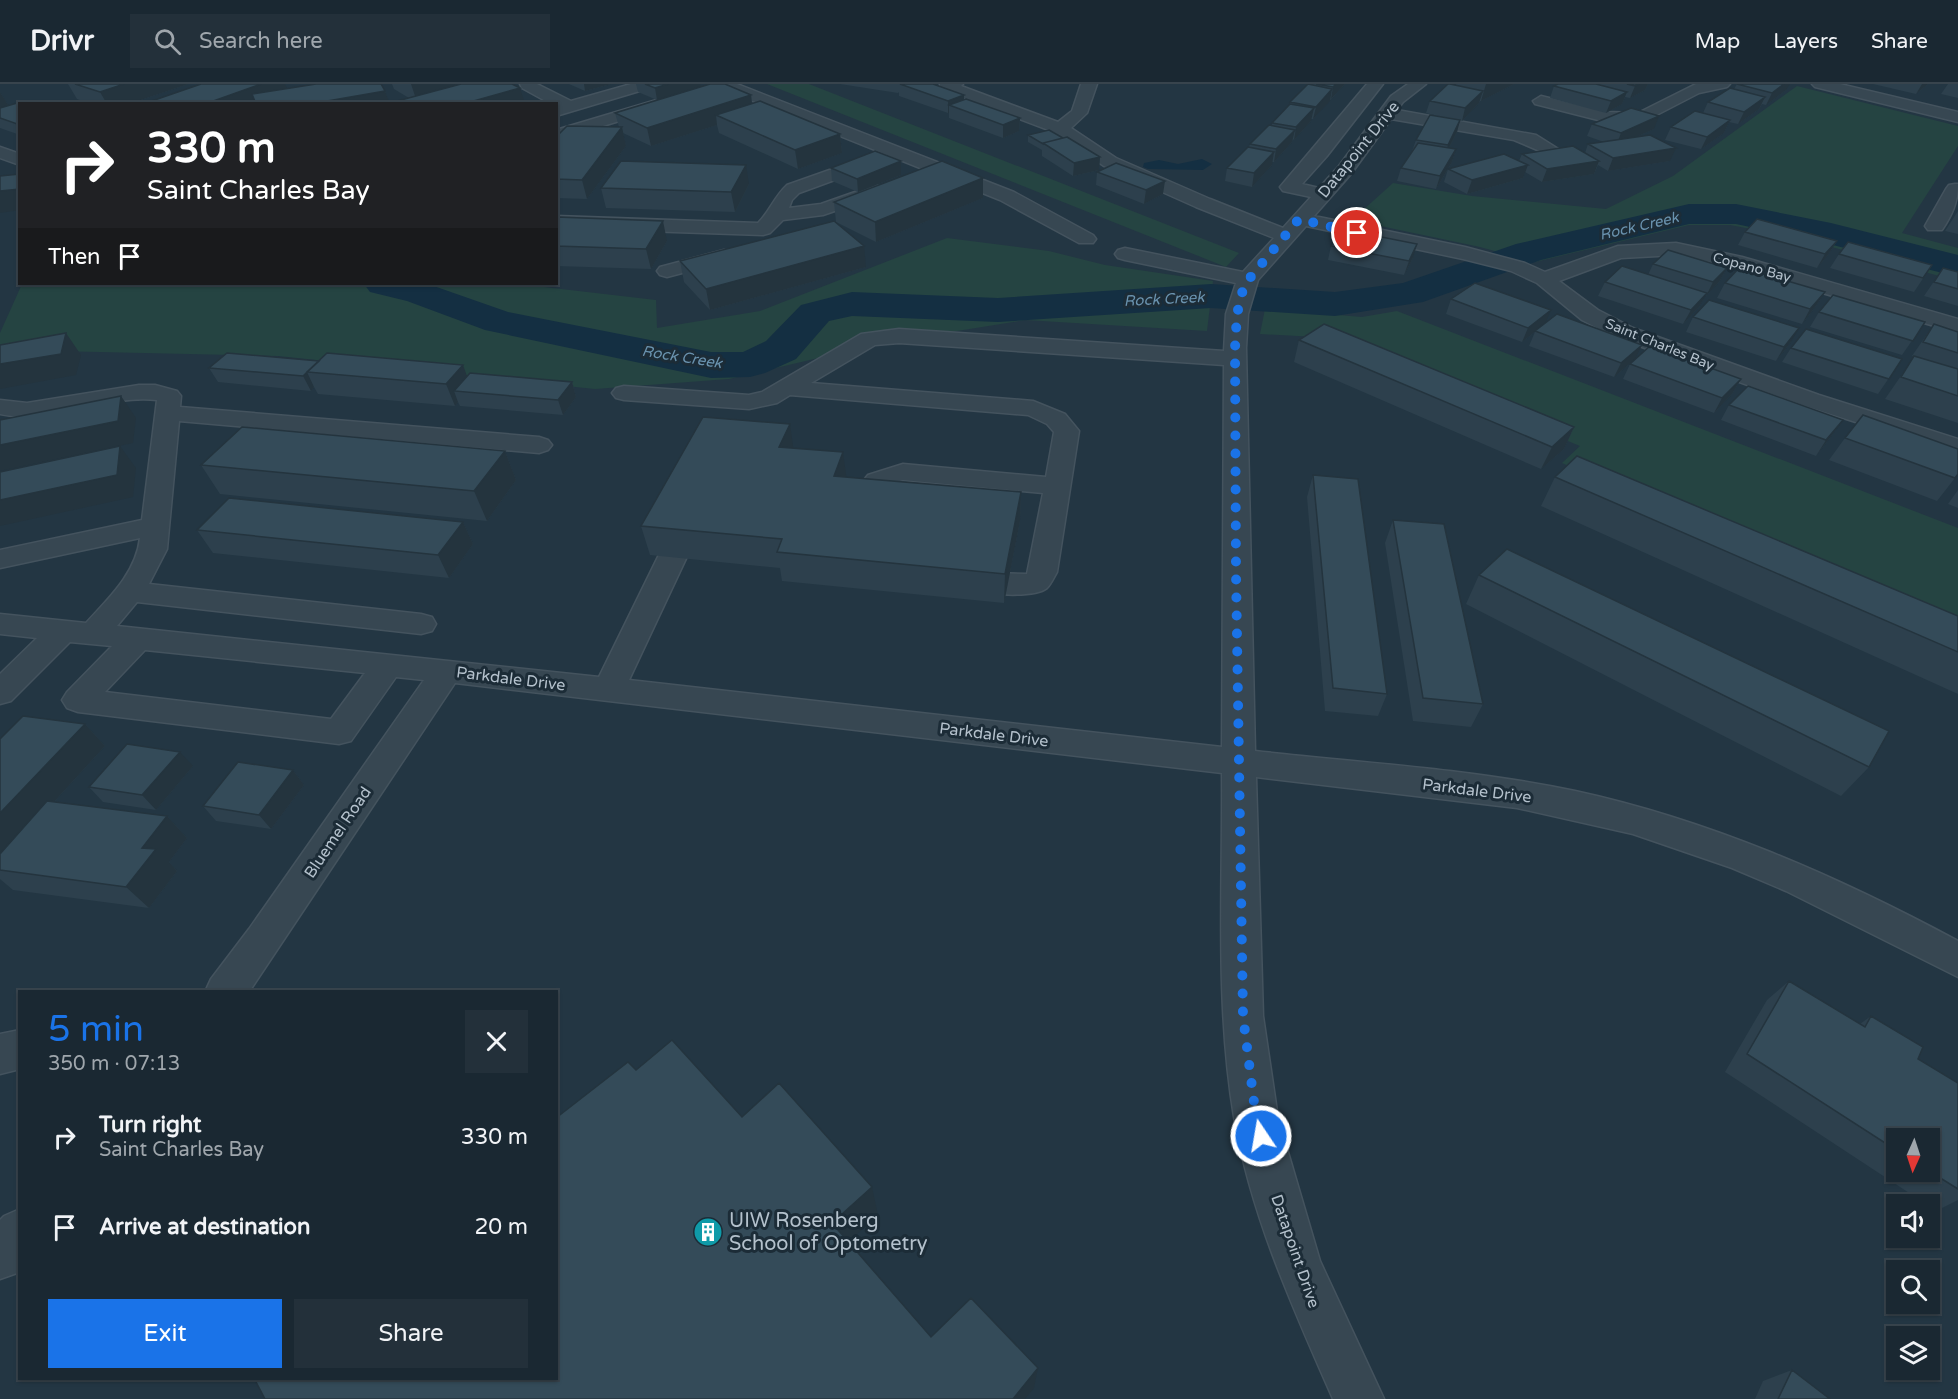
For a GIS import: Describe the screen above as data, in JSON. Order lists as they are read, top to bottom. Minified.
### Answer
{"streets":{"street":["Datapoint Drive","Copano Bay","Saint Charles Bay","Parkdale Drive","Bluemel Road"]},"crossings":[["Datapoint Drive","Saint Charles Bay"],["Datapoint Drive","Parkdale Drive"],["Copano Bay","Saint Charles Bay"],["Parkdale Drive","Bluemel Road"]],"water":["Rock Creek"],"places":{"building":["UIW Rosenberg School of Optometry"]},"north":"bottom","page":{"header":"Drivr","search":"Search here","nav":["Map","Layers","Share"],"turn":["330 m","Saint Charles Bay"],"then":"Then","heading":["5 min","350 m · 07:13"],"list":[{"name":"Turn right","note":"Saint Charles Bay","value":"330 m"},{"name":"Arrive at destination","value":"20 m"}],"buttons":["Exit","Share"]}}
